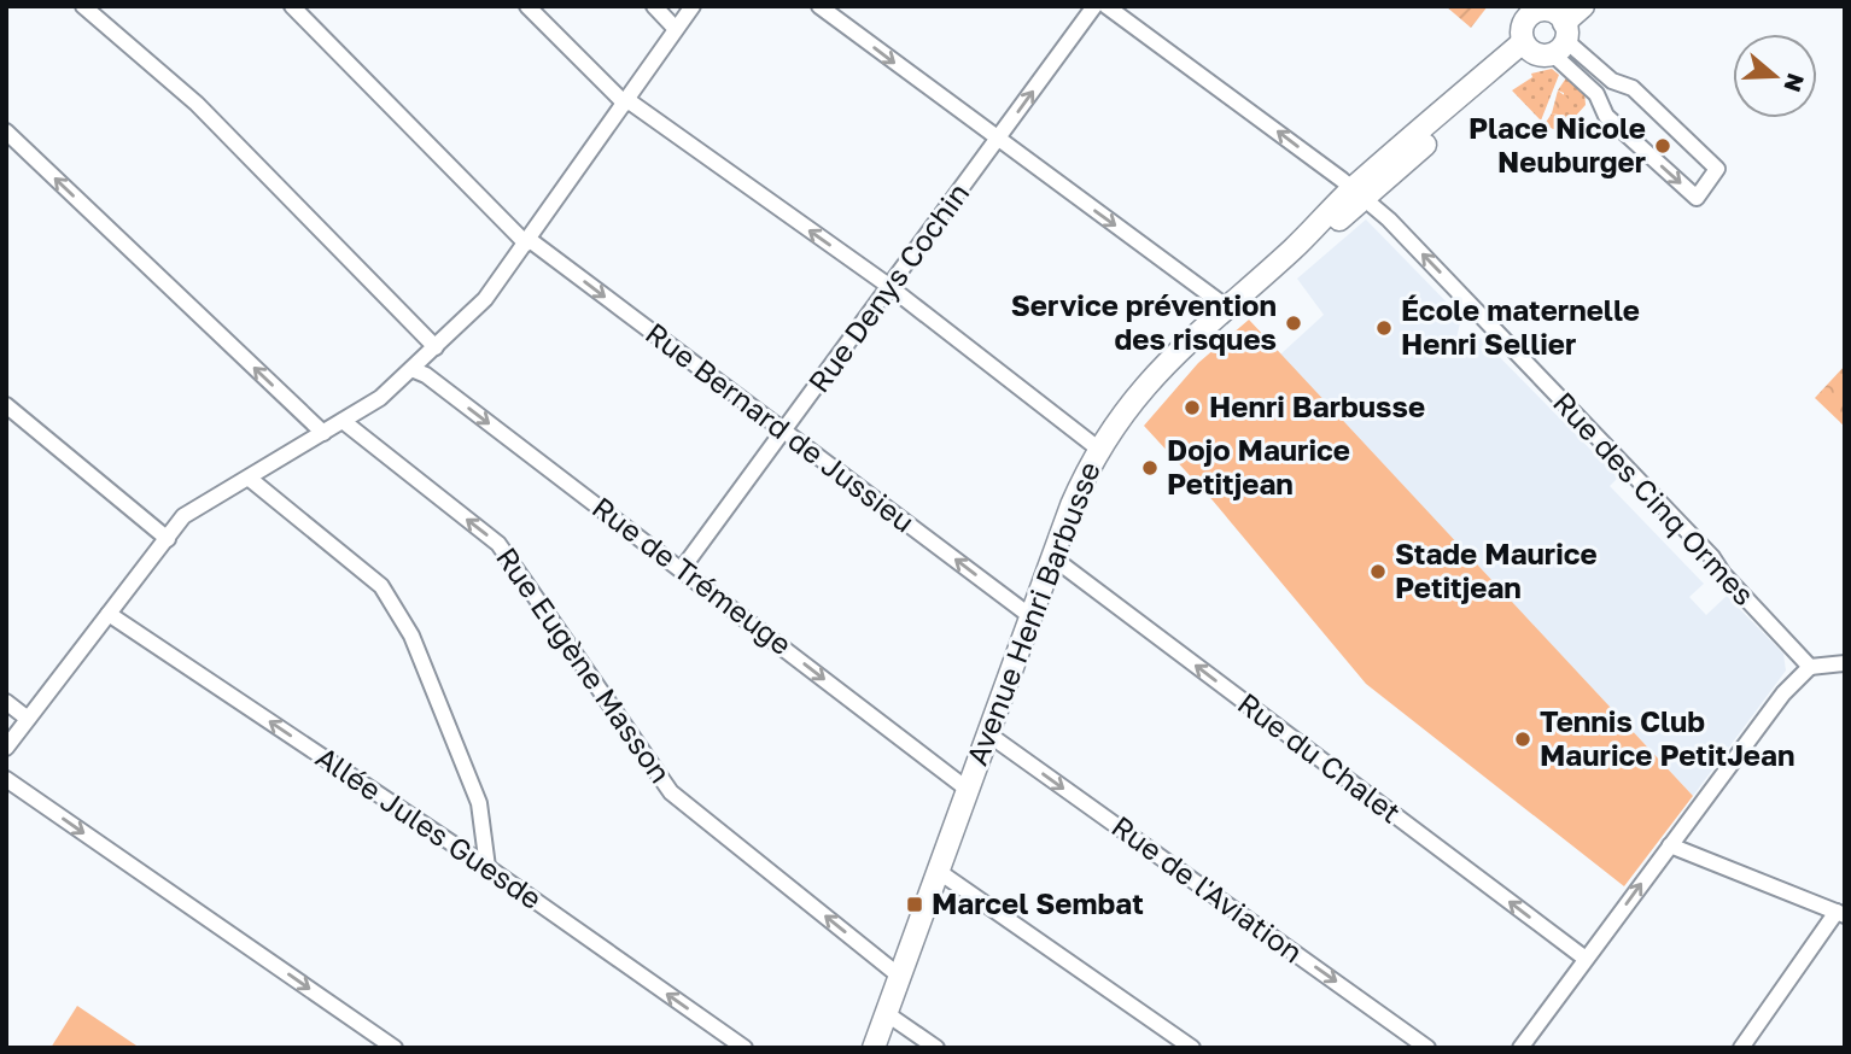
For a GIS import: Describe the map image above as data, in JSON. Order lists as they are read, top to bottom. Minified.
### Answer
{"streets":{"street":["Rue Denys Cochin","Rue Bernard de Jussieu","Rue des Cinq Ormes","Rue de Trémeuge","Avenue Henri Barbusse","Rue Eugène Masson","Rue du Chalet","Allée Jules Guesde","Rue de l'Aviation"]},"crossings":[["Rue Denys Cochin","Rue Bernard de Jussieu"],["Rue Denys Cochin","Rue de Trémeuge"],["Rue Bernard de Jussieu","Avenue Henri Barbusse"],["Rue des Cinq Ormes","Avenue Henri Barbusse"],["Rue de Trémeuge","Avenue Henri Barbusse"],["Avenue Henri Barbusse","Rue Eugène Masson"],["Avenue Henri Barbusse","Rue du Chalet"],["Avenue Henri Barbusse","Rue de l'Aviation"]],"one_way":["Rue des Cinq Ormes","Rue de Trémeuge","Rue du Chalet","Allée Jules Guesde","Rue de l'Aviation"],"places":{"other":["Place Nicole Neuburger","Service prévention des risques","École maternelle Henri Sellier","Henri Barbusse","Dojo Maurice Petitjean","Stade Maurice Petitjean","Tennis Club Maurice PetitJean"],"transit":["Marcel Sembat"]},"north":"right"}
